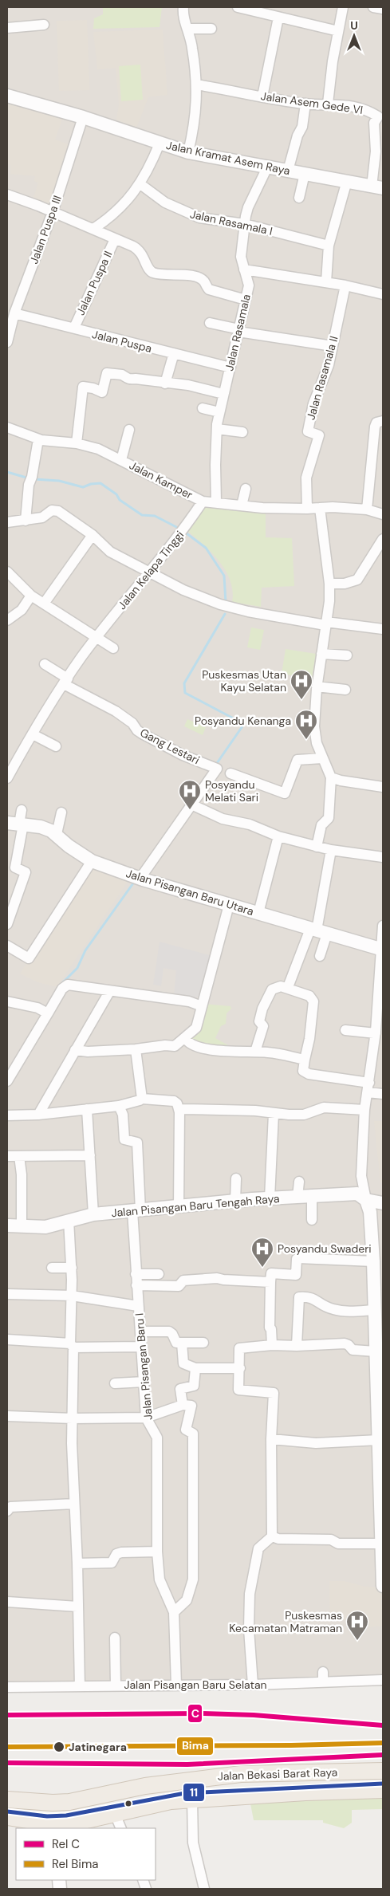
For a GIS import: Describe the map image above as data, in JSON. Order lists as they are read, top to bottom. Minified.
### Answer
{"streets":{"main road":["Jalan Bekasi Barat Raya"],"street":["Jalan Asem Gede VI","Jalan Kramat Asem Raya","Jalan Rasamala I","Jalan Puspa III","Jalan Puspa II","Jalan Rasamala","Jalan Puspa","Jalan Rasamala II","Jalan Kamper","Jalan Kelapa Tinggi","Gang Lestari","Jalan Pisangan Baru Utara","Jalan Pisangan Baru Tengah Raya","Jalan Pisangan Baru I","Jalan Pisangan Baru Selatan"]},"crossings":[["Jalan Kramat Asem Raya","Jalan Puspa III"],["Jalan Kramat Asem Raya","Jalan Rasamala"],["Jalan Rasamala I","Jalan Rasamala"],["Jalan Puspa III","Jalan Puspa"],["Jalan Puspa II","Jalan Puspa"],["Jalan Rasamala","Jalan Puspa"],["Jalan Rasamala","Jalan Kamper"],["Jalan Rasamala II","Jalan Kamper"],["Jalan Kamper","Jalan Kelapa Tinggi"],["Jalan Kelapa Tinggi","Gang Lestari"],["Jalan Pisangan Baru Tengah Raya","Jalan Pisangan Baru I"],["Jalan Pisangan Baru I","Jalan Pisangan Baru Selatan"]],"places":{"hospital":["Puskesmas Utan Kayu Selatan","Posyandu Kenanga","Posyandu Melati Sari","Posyandu Swaderi","Puskesmas Kecamatan Matraman"],"other":["Jatinegara"]},"lines":["rail line C","rail line Bima","transit line 11"],"legend":["Rel C","Rel Bima"],"north":"top"}
